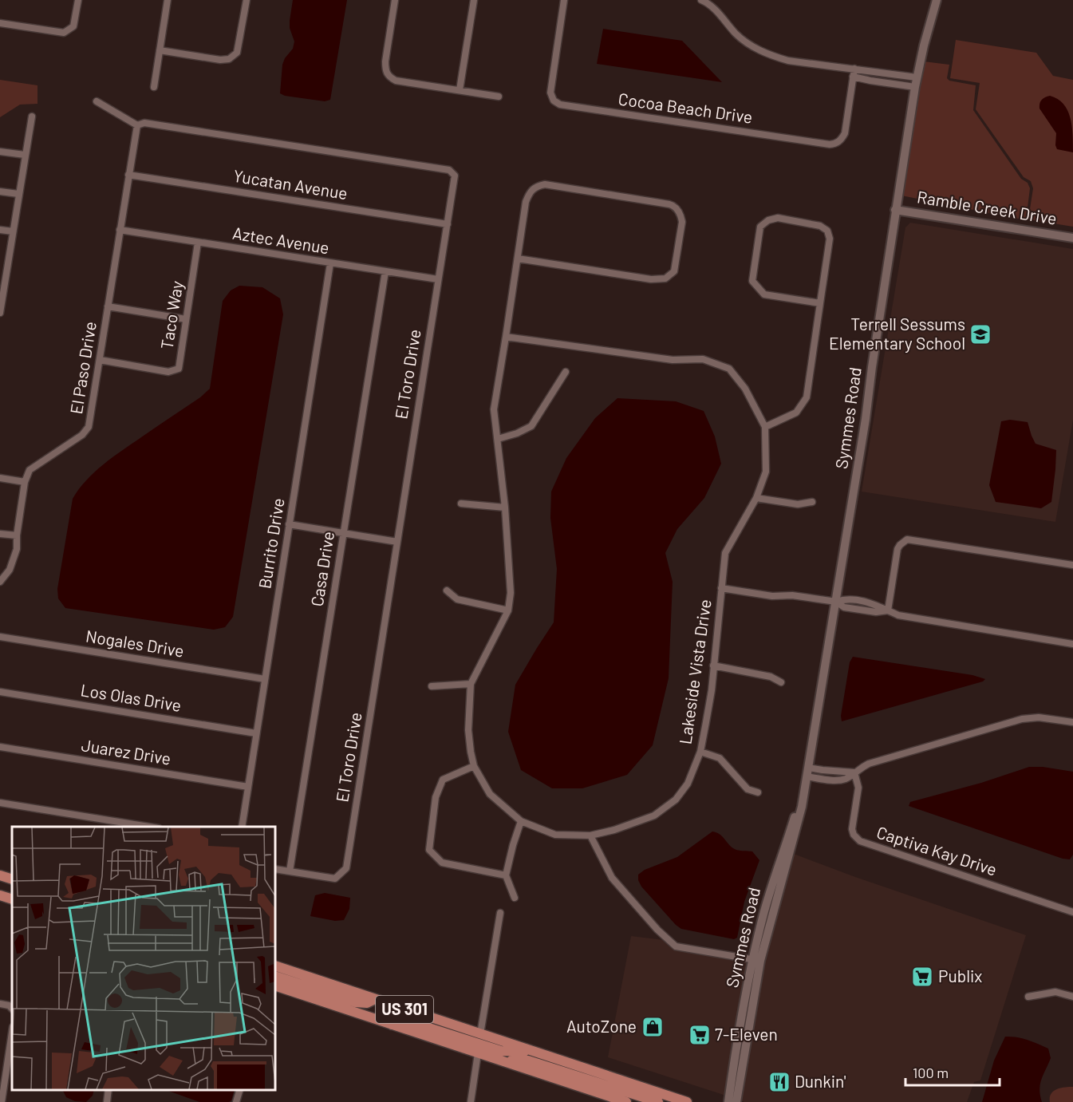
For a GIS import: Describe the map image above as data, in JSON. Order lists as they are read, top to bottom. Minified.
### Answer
{"streets":{"main road":["US 301"],"street":["Cocoa Beach Drive","Yucatan Avenue","Ramble Creek Drive","Aztec Avenue","Taco Way","El Paso Drive","El Toro Drive","Symmes Road","Burrito Drive","Casa Drive","Nogales Drive","Lakeside Vista Drive","Los Olas Drive","Juarez Drive","Captiva Kay Drive"]},"crossings":[["Yucatan Avenue","El Paso Drive"],["Yucatan Avenue","El Toro Drive"],["Ramble Creek Drive","Symmes Road"],["Aztec Avenue","Taco Way"],["Aztec Avenue","El Paso Drive"],["Aztec Avenue","El Toro Drive"],["Aztec Avenue","Burrito Drive"],["Aztec Avenue","Casa Drive"],["Taco Way","El Paso Drive"],["El Paso Drive","El Toro Drive"],["El Toro Drive","Casa Drive"],["Burrito Drive","Nogales Drive"],["Burrito Drive","Los Olas Drive"],["Burrito Drive","Juarez Drive"]],"places":{"school or university":["Terrell Sessums Elementary School"],"supermarket":["Publix","7-Eleven"],"shop":["AutoZone"],"restaurant":["Dunkin'"]},"scale_bar":"100 m"}
